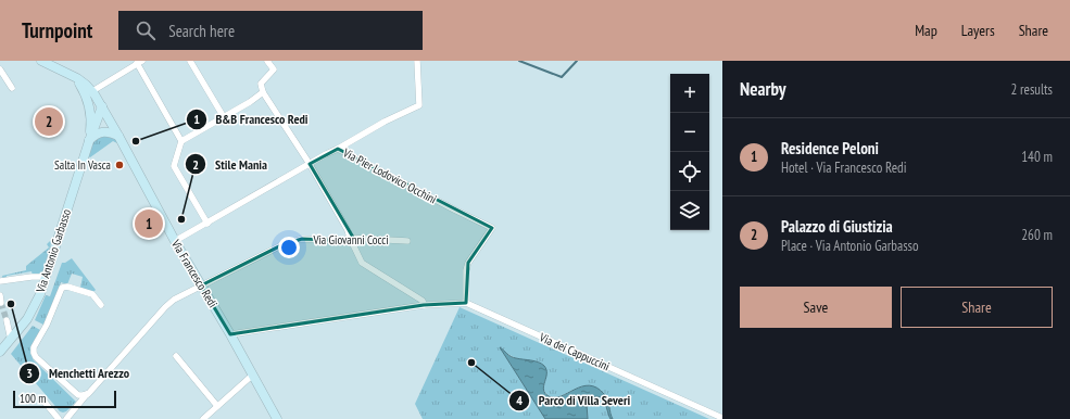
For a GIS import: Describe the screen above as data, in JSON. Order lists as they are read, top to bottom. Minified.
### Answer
{"streets":{"street":["Via Pier Lodovico Occhini","Via Giovanni Cocci","Via Antonio Garbasso","Via Francesco Redi","Via dei Cappuccini"]},"crossings":[["Via Pier Lodovico Occhini","Via Francesco Redi"],["Via Pier Lodovico Occhini","Via dei Cappuccini"],["Via Giovanni Cocci","Via Francesco Redi"],["Via Antonio Garbasso","Via Francesco Redi"],["Via Francesco Redi","Via dei Cappuccini"]],"places":["B&B Francesco Redi","Salta In Vasca","Stile Mania","Menchetti Arezzo","Parco di Villa Severi"],"scale_bar":"100 m","page":{"header":"Turnpoint","search":"Search here","nav":["Map","Layers","Share"],"heading":["Nearby","2 results"],"map_buttons":["+","−"],"pins":["2","1"],"list":[{"mark":"1","name":"Residence Peloni","note":"Hotel · Via Francesco Redi","value":"140 m"},{"mark":"2","name":"Palazzo di Giustizia","note":"Place · Via Antonio Garbasso","value":"260 m"}],"buttons":["Save","Share"],"scale":"100 m"}}
